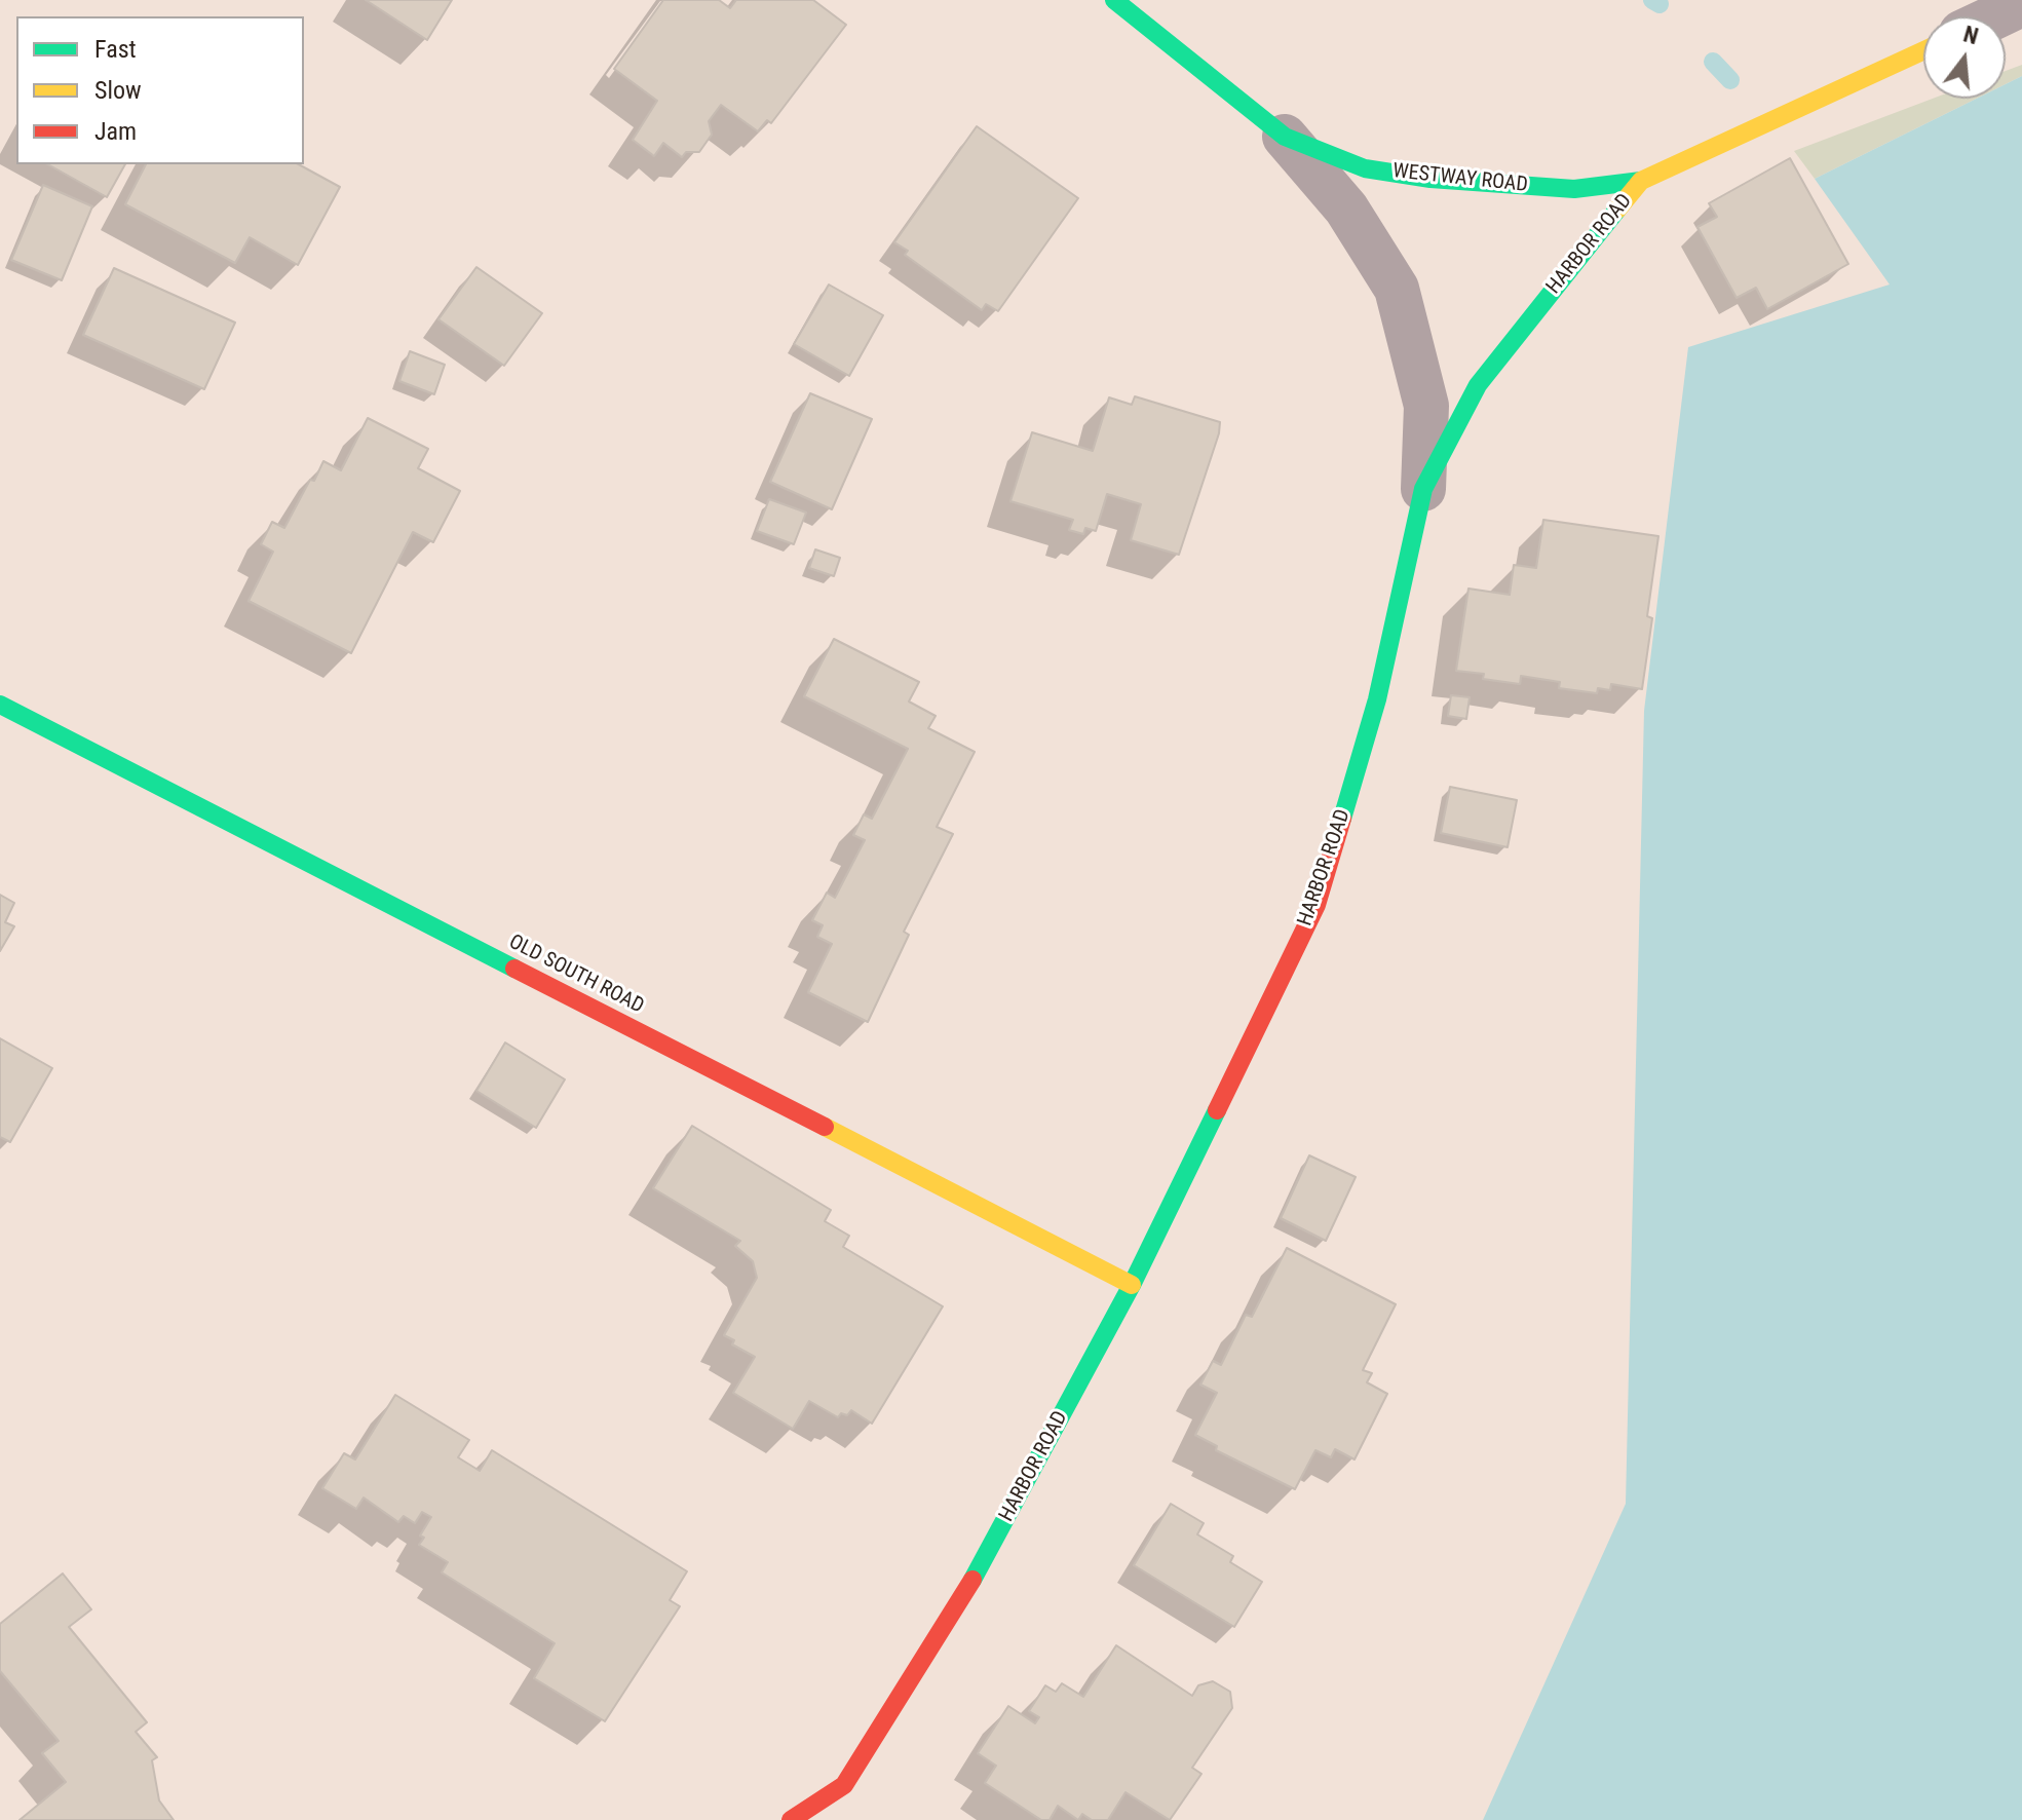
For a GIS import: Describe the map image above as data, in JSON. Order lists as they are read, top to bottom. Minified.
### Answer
{"streets":{"street":["WESTWAY ROAD","HARBOR ROAD","OLD SOUTH ROAD"]},"crossings":[["WESTWAY ROAD","HARBOR ROAD"],["HARBOR ROAD","OLD SOUTH ROAD"]],"legend":["Fast","Slow","Jam"],"north":"top"}
